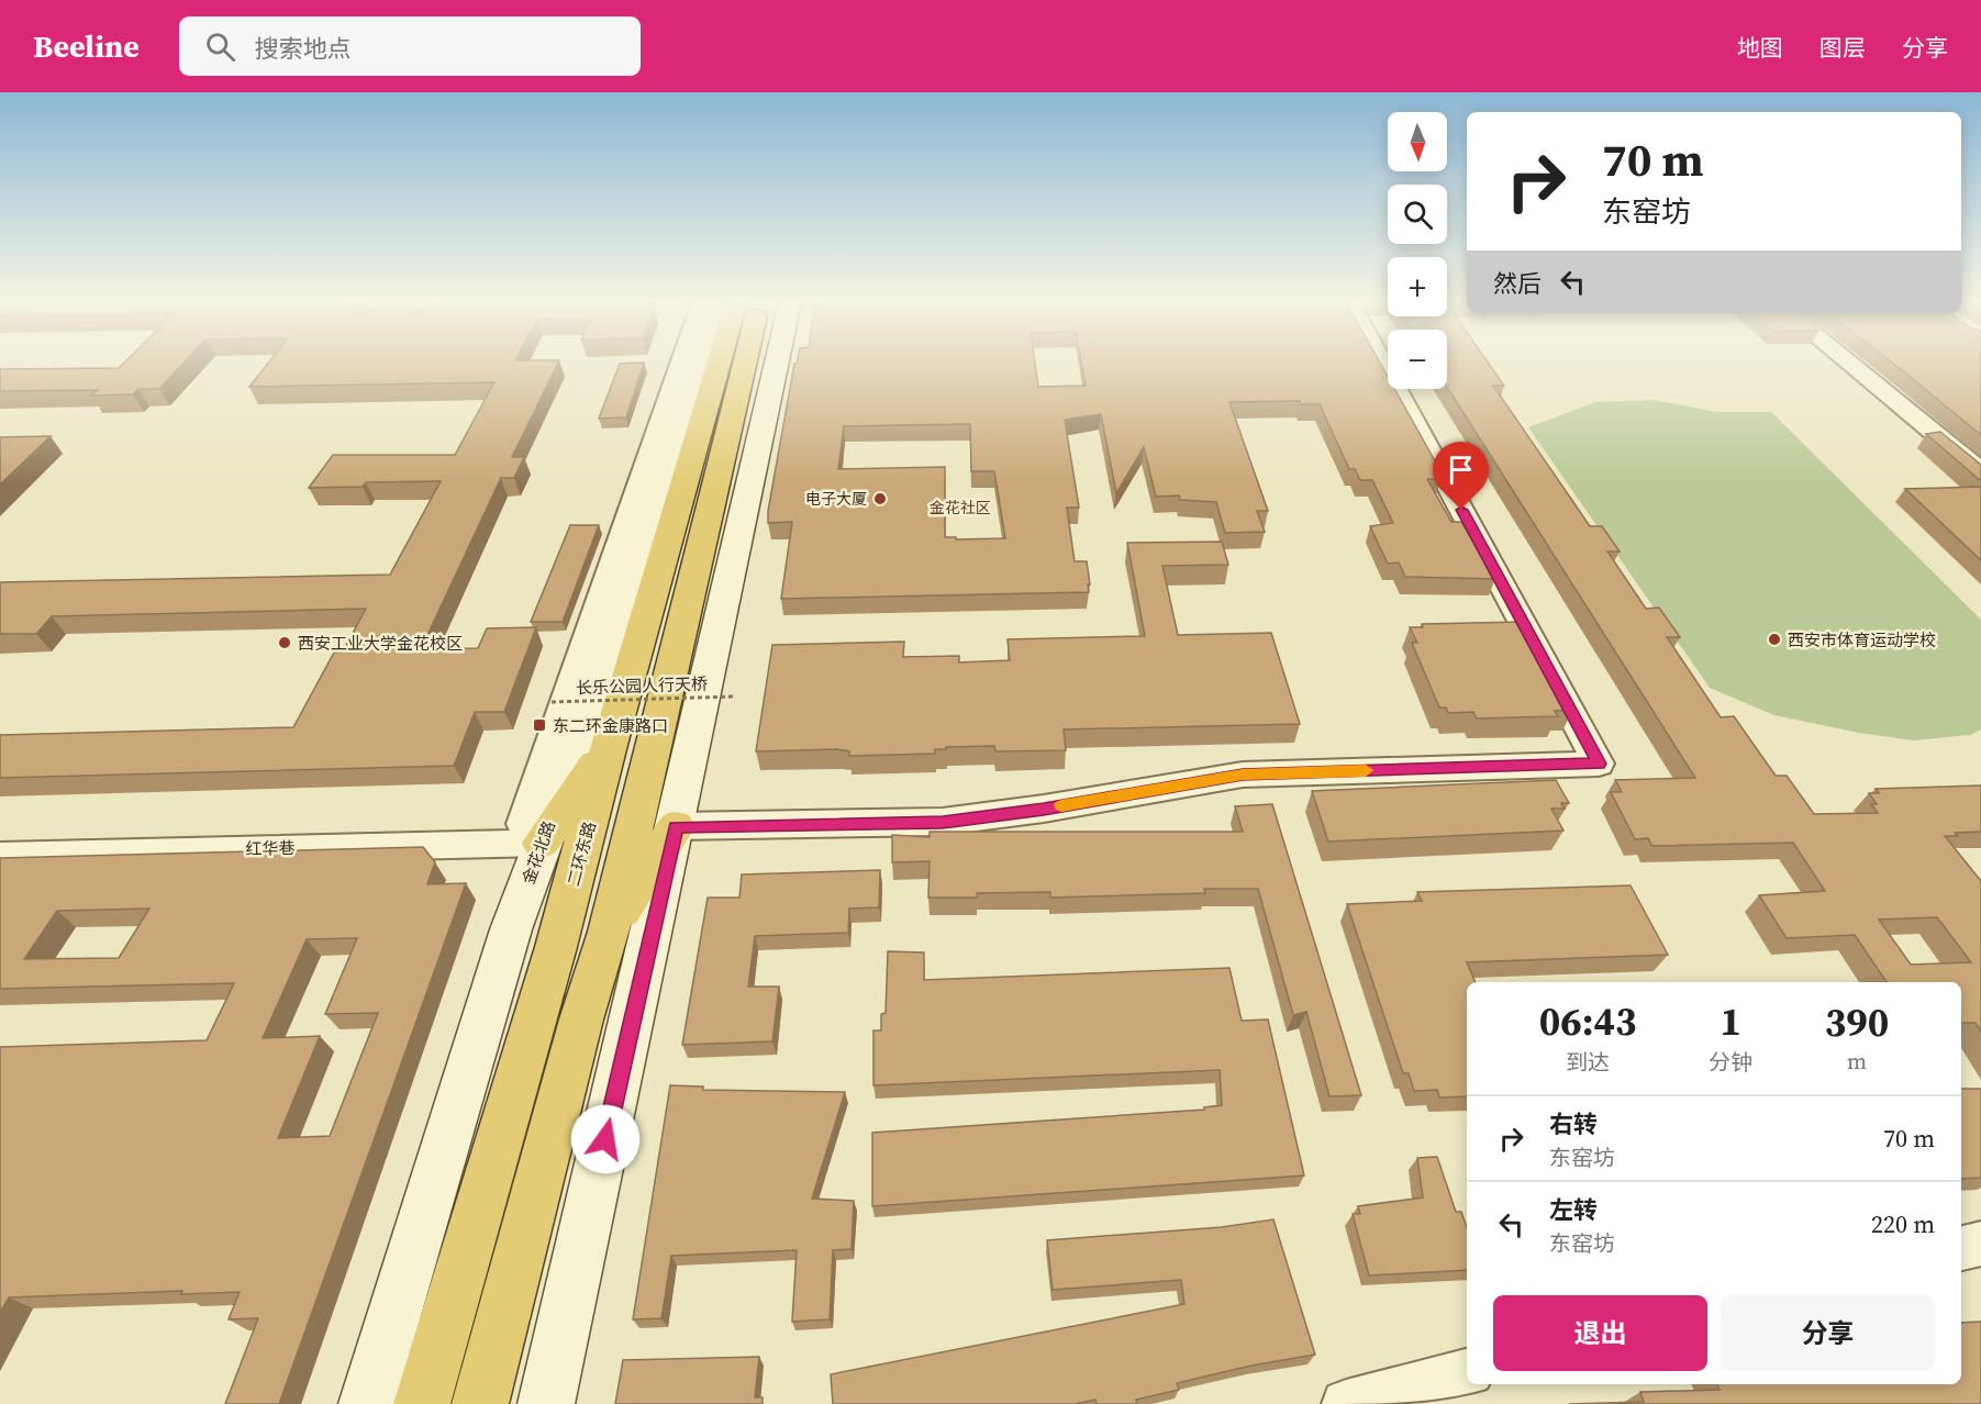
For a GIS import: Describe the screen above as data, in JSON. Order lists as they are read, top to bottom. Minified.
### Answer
{"streets":{"highway":["二环东路"],"main road":["金花北路"],"street":["红华巷"],"path":["长乐公园人行天桥"]},"crossings":[["红华巷","金花北路"]],"districts":["金花社区"],"places":{"other":["电子大厦","西安市体育运动学校","西安工业大学金花校区"],"transit":["东二环金康路口"]},"north":"bottom","page":{"header":"Beeline","search":"搜索地点","nav":["地图","图层","分享"],"map_buttons":["+","−"],"turn":["70 m","东窑坊"],"then":"然后","eta":["06:43","到达","1","分钟","390","m"],"list":[{"name":"右转","note":"东窑坊","value":"70 m"},{"name":"左转","note":"东窑坊","value":"220 m"}],"buttons":["退出","分享"]}}
